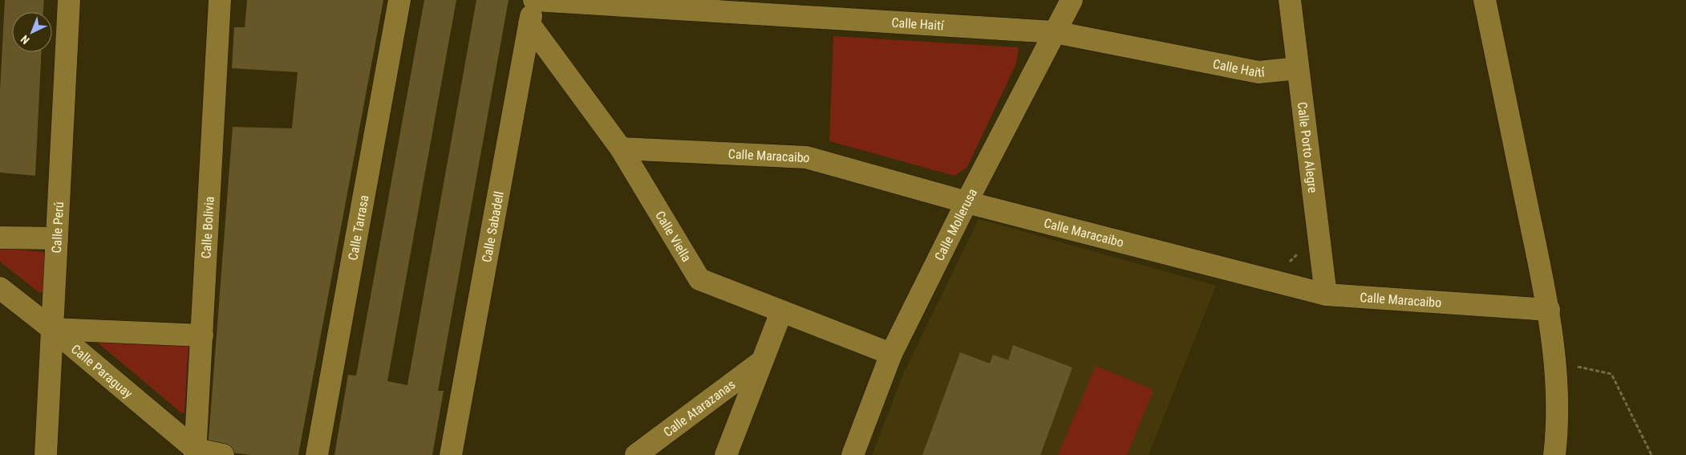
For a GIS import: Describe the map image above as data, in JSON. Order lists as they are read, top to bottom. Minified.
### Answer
{"streets":{"street":["Calle Haití","Calle Porto Alegre","Calle Maracaibo","Calle Mollerusa","Calle Perú","Calle Bolivia","Calle Tarrasa","Calle Sabadell","Calle Viella","Calle Paraguay","Calle Atarazanas"]},"crossings":[["Calle Haití","Calle Porto Alegre"],["Calle Haití","Calle Mollerusa"],["Calle Haití","Calle Sabadell"],["Calle Porto Alegre","Calle Maracaibo"],["Calle Maracaibo","Calle Mollerusa"],["Calle Maracaibo","Calle Viella"],["Calle Mollerusa","Calle Viella"],["Calle Perú","Calle Paraguay"],["Calle Bolivia","Calle Paraguay"],["Calle Sabadell","Calle Viella"],["Calle Viella","Calle Atarazanas"]],"north":"bottom left"}
